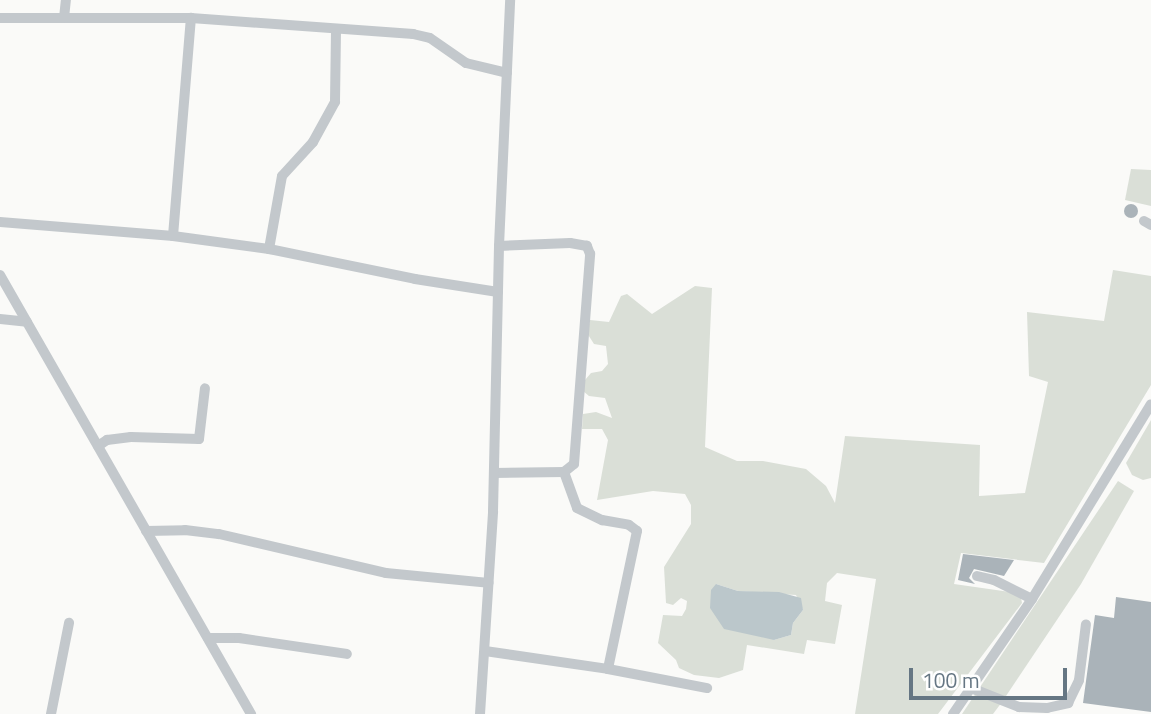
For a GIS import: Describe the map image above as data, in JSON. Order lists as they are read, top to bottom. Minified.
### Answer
{"scale_bar":"100 m"}
